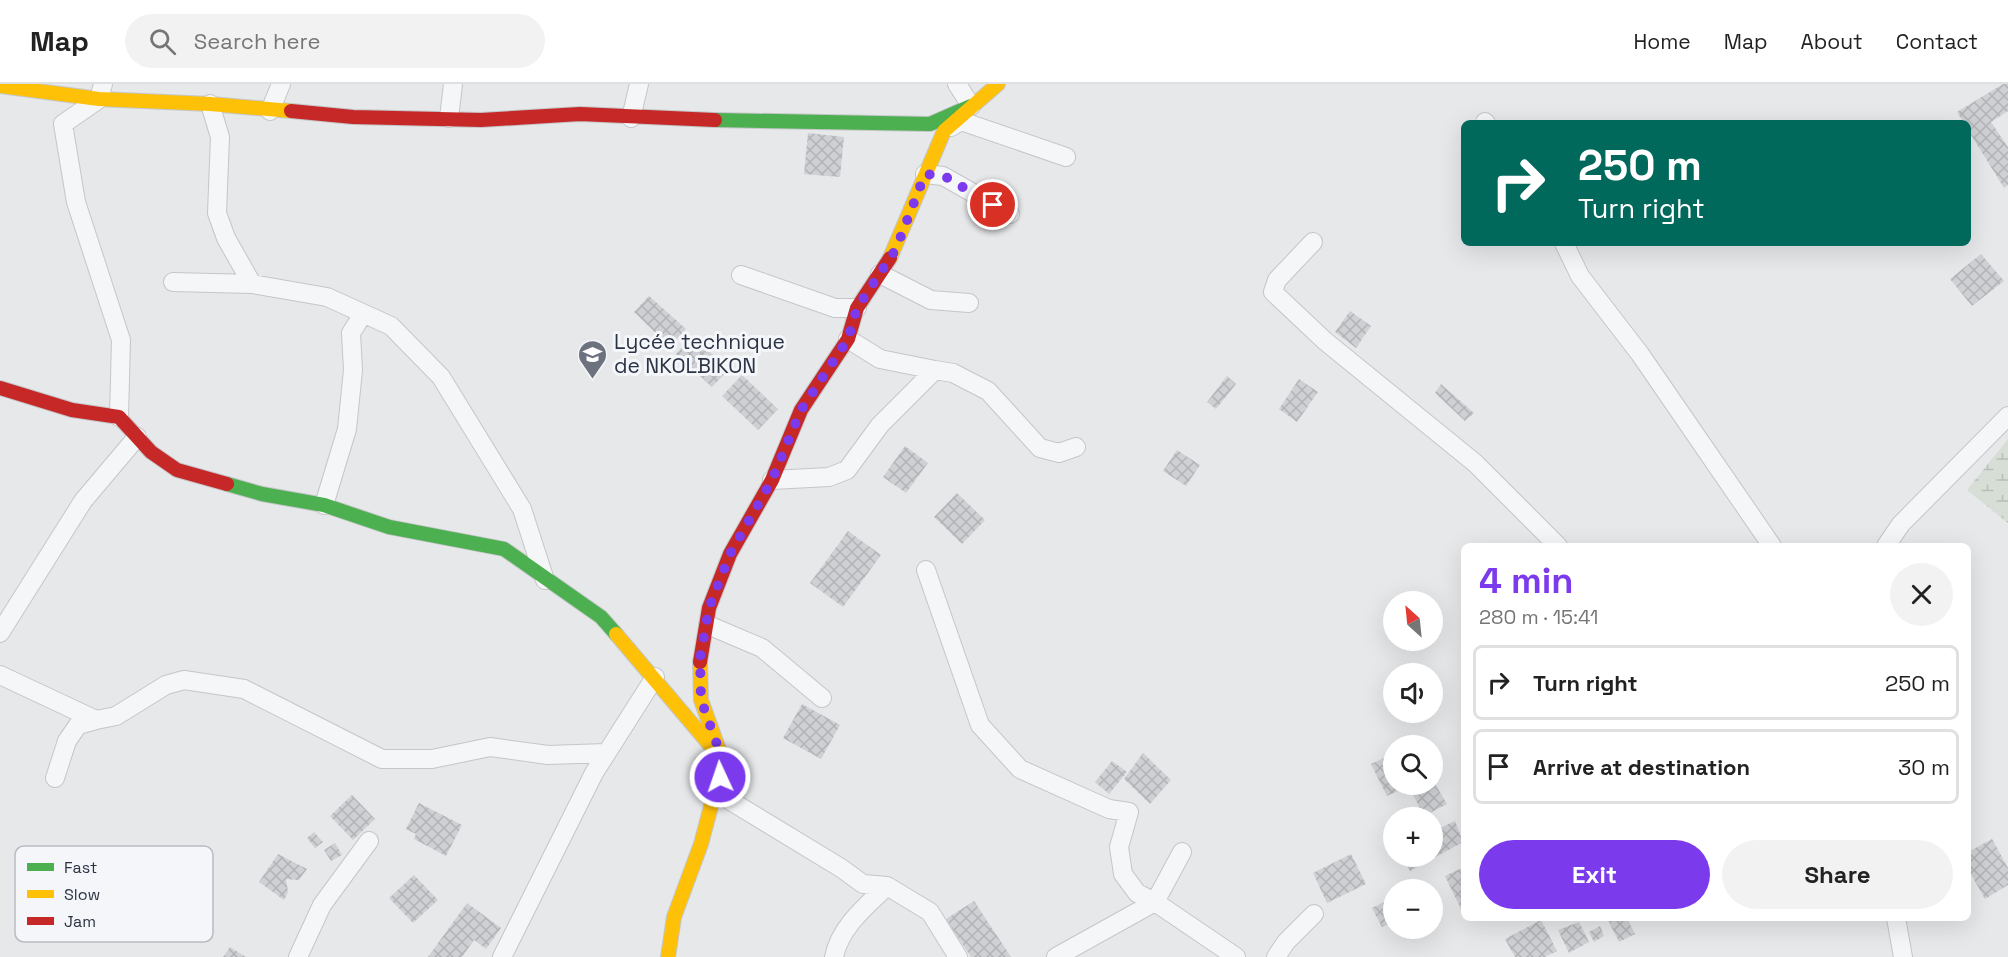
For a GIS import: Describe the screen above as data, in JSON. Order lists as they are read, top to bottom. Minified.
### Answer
{"places":{"school or university":["Lycée technique de NKOLBIKON"]},"legend":["Fast","Slow","Jam"],"north":"top left","page":{"header":"Map","search":"Search here","nav":["Home","Map","About","Contact"],"turn":["250 m","Turn right"],"heading":["4 min","280 m · 15:41"],"map_buttons":["+","−"],"list":[{"name":"Turn right","value":"250 m"},{"name":"Arrive at destination","value":"30 m"}],"buttons":["Exit","Share"]}}
